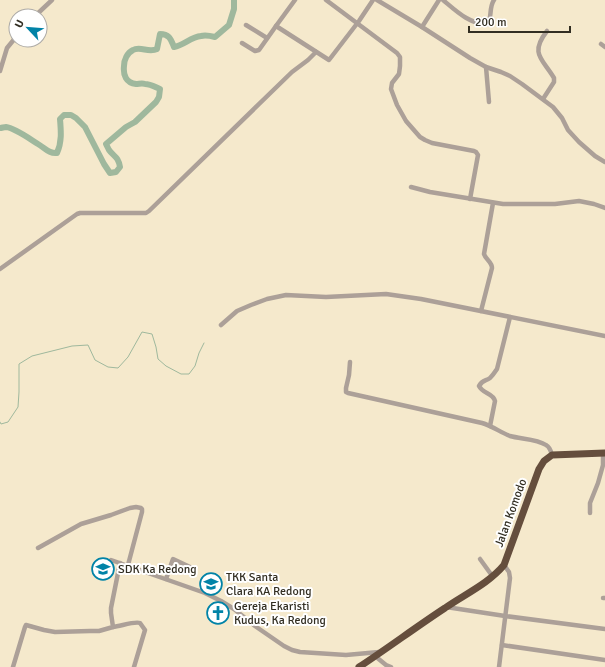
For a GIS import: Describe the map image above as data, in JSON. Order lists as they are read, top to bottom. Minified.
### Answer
{"streets":{"highway":["Jalan Komodo"]},"places":{"school or university":["SDK Ka Redong","TKK Santa Clara KA Redong"],"church":["Gereja Ekaristi Kudus, Ka Redong"]},"scale_bar":"200 m","north":"top left"}
